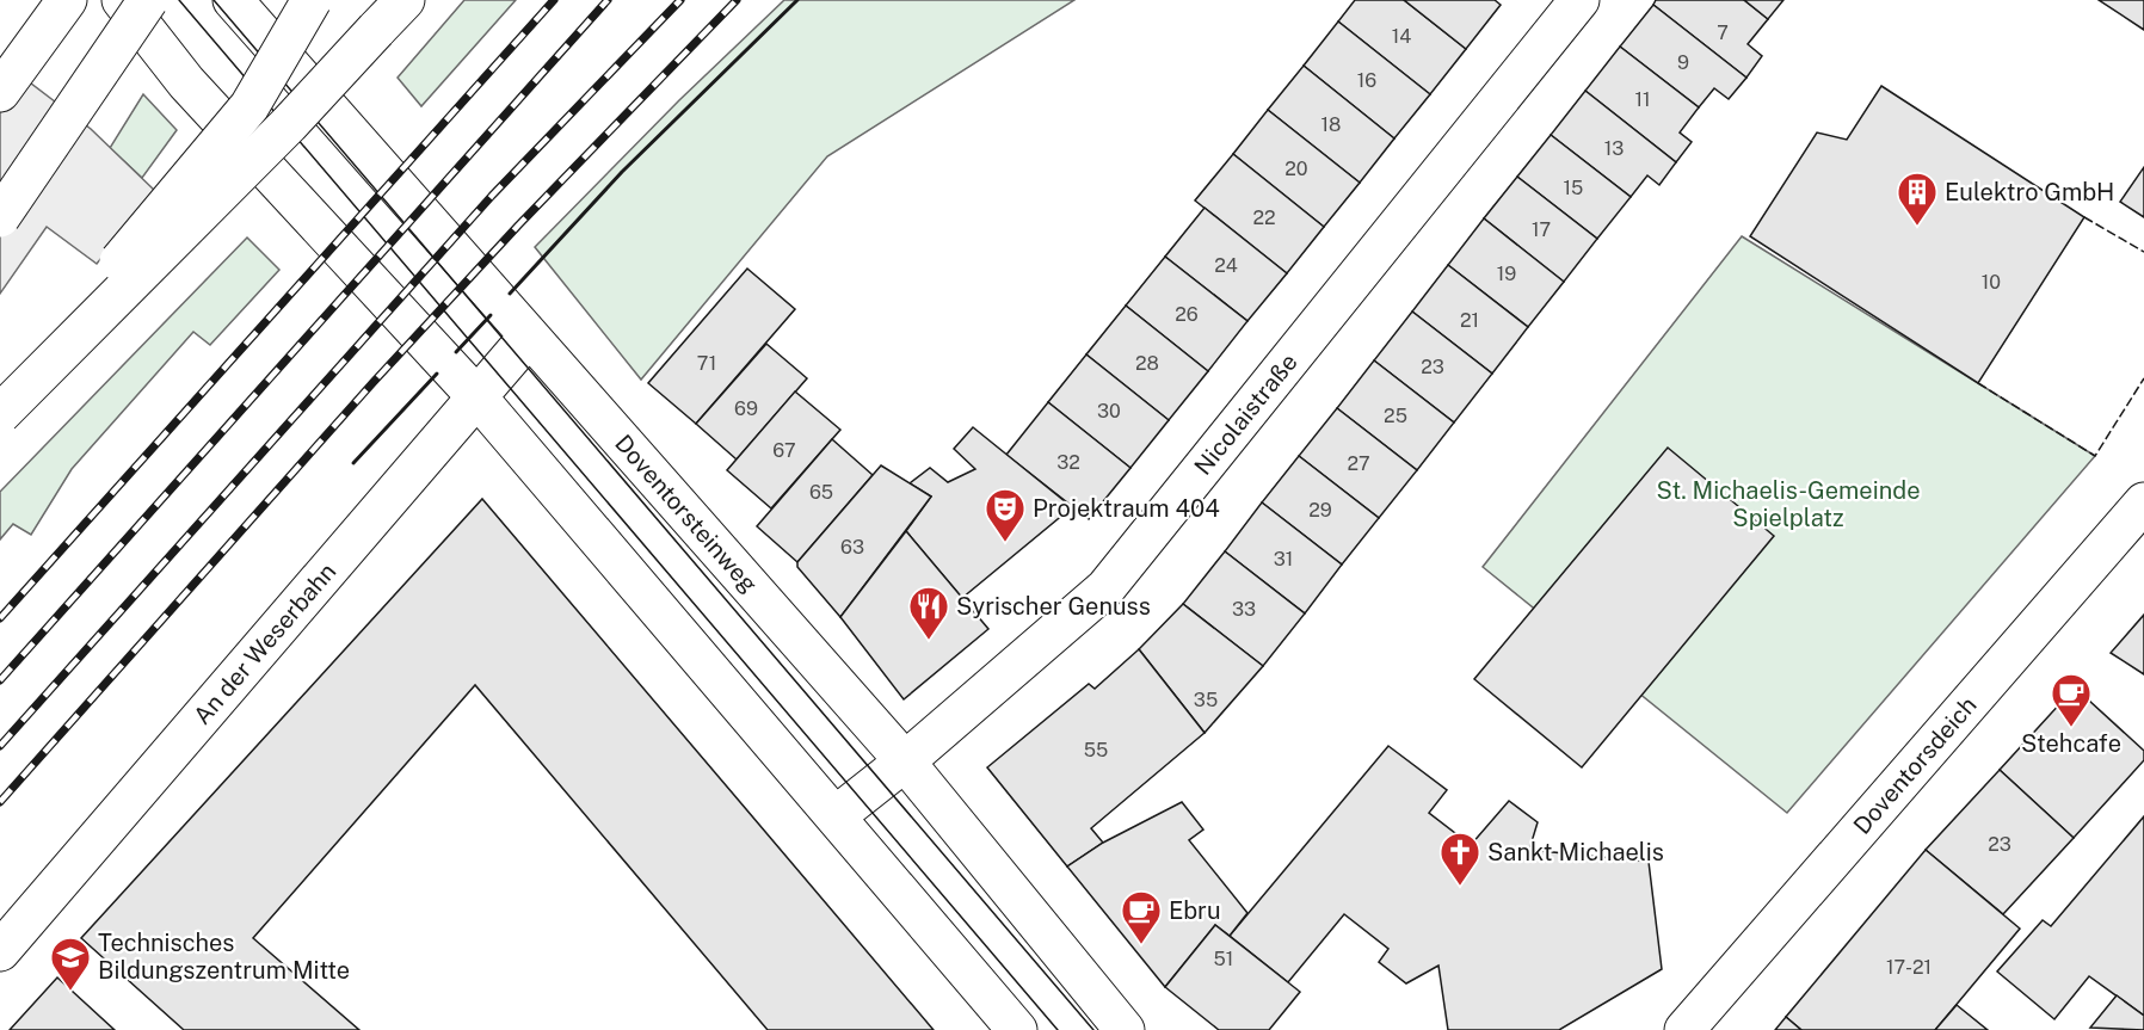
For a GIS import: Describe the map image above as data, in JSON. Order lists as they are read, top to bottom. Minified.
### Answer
{"streets":{"main road":["Nicolaistraße","Doventorsteinweg","An der Weserbahn","Doventorsdeich"]},"crossings":[["Nicolaistraße","Doventorsteinweg"],["Doventorsteinweg","An der Weserbahn"]],"parks":["St. Michaelis-Gemeinde Spielplatz"],"places":{"building":["Eulektro GmbH"],"theatre":["Projektraum 404"],"restaurant":["Syrischer Genuss"],"cafe":["Stehcafe","Ebru"],"church":["Sankt Michaelis"],"school or university":["Technisches Bildungszentrum Mitte"]},"house_numbers":["7","14","9","16","11","18","13","20","15","22","17","24","19","10","26","21","71","28","23","69","30","25","67","32","27","65","29","63","31","33","35","55","23","51","17-21"]}
